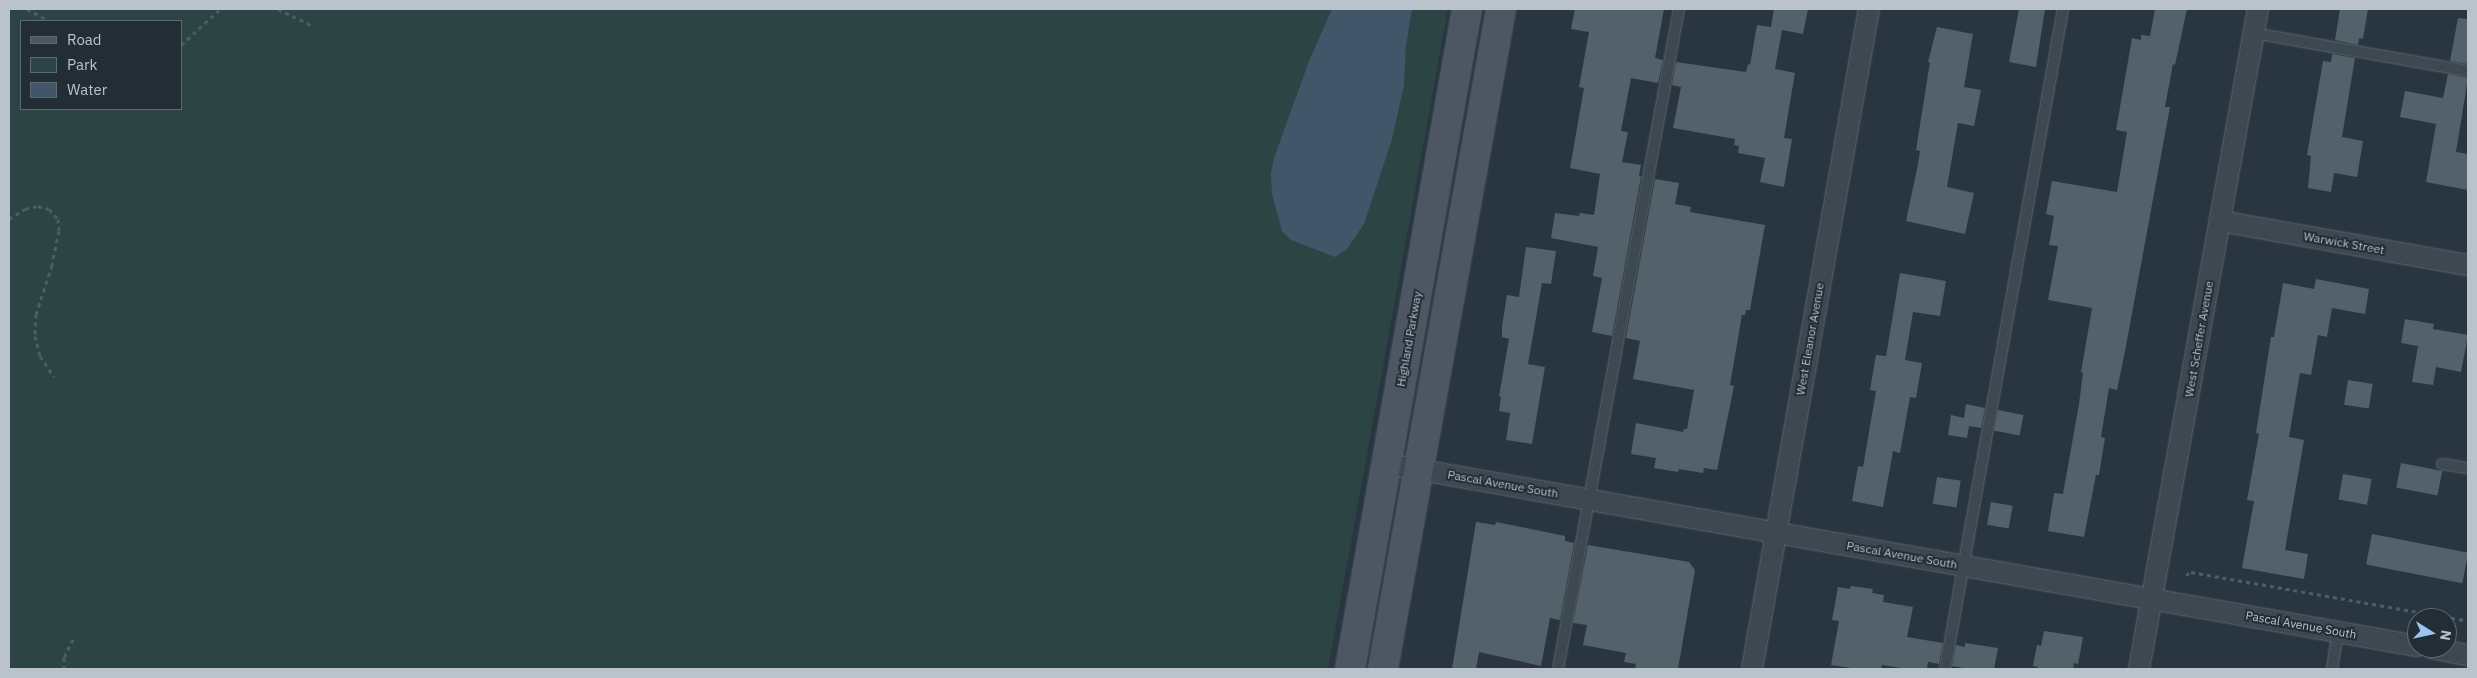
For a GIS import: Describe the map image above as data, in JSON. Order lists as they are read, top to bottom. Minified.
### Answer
{"streets":{"street":["Warwick Street","Highland Parkway","West Eleanor Avenue","West Scheffer Avenue","Pascal Avenue South"]},"crossings":[["Warwick Street","West Scheffer Avenue"],["Highland Parkway","Pascal Avenue South"],["West Eleanor Avenue","Pascal Avenue South"],["West Scheffer Avenue","Pascal Avenue South"]],"legend":["Road","Park","Water"],"north":"right"}
